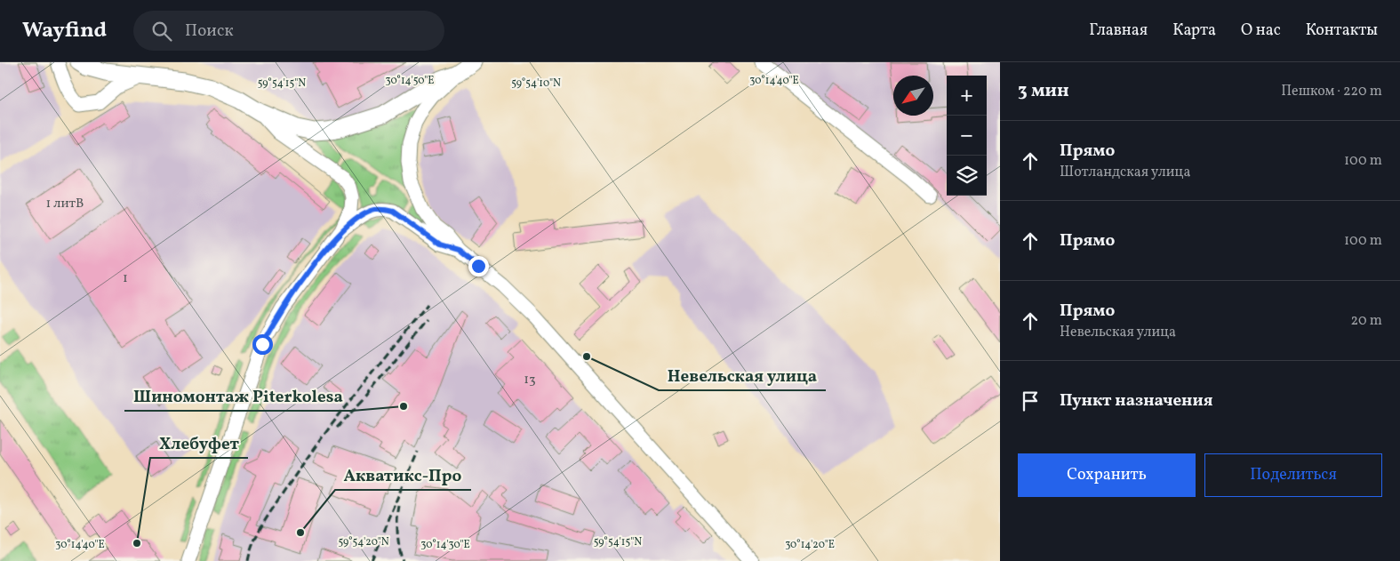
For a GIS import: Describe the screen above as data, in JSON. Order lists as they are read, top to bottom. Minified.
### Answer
{"places":["Невельская улица","Шиномонтаж Piterkolesa","Акватикс-Про","Хлебуфет"],"house_numbers":["1 литВ","1","13"],"north":"bottom left","page":{"header":"Wayfind","search":"Поиск","nav":["Главная","Карта","О нас","Контакты"],"heading":["3 мин","Пешком · 220 m"],"map_buttons":["+","−"],"list":[["Прямо","Шотландская улица","100 m"],["Прямо","100 m"],["Прямо","Невельская улица","20 m"],"Пункт назначения"],"buttons":["Сохранить","Поделиться"]},"coordinates":["30°14'50\"E","30°14'40\"E","59°54'15\"N","59°54'10\"N","59°54'20\"N","30°14'30\"E","30°14'20\"E"]}
